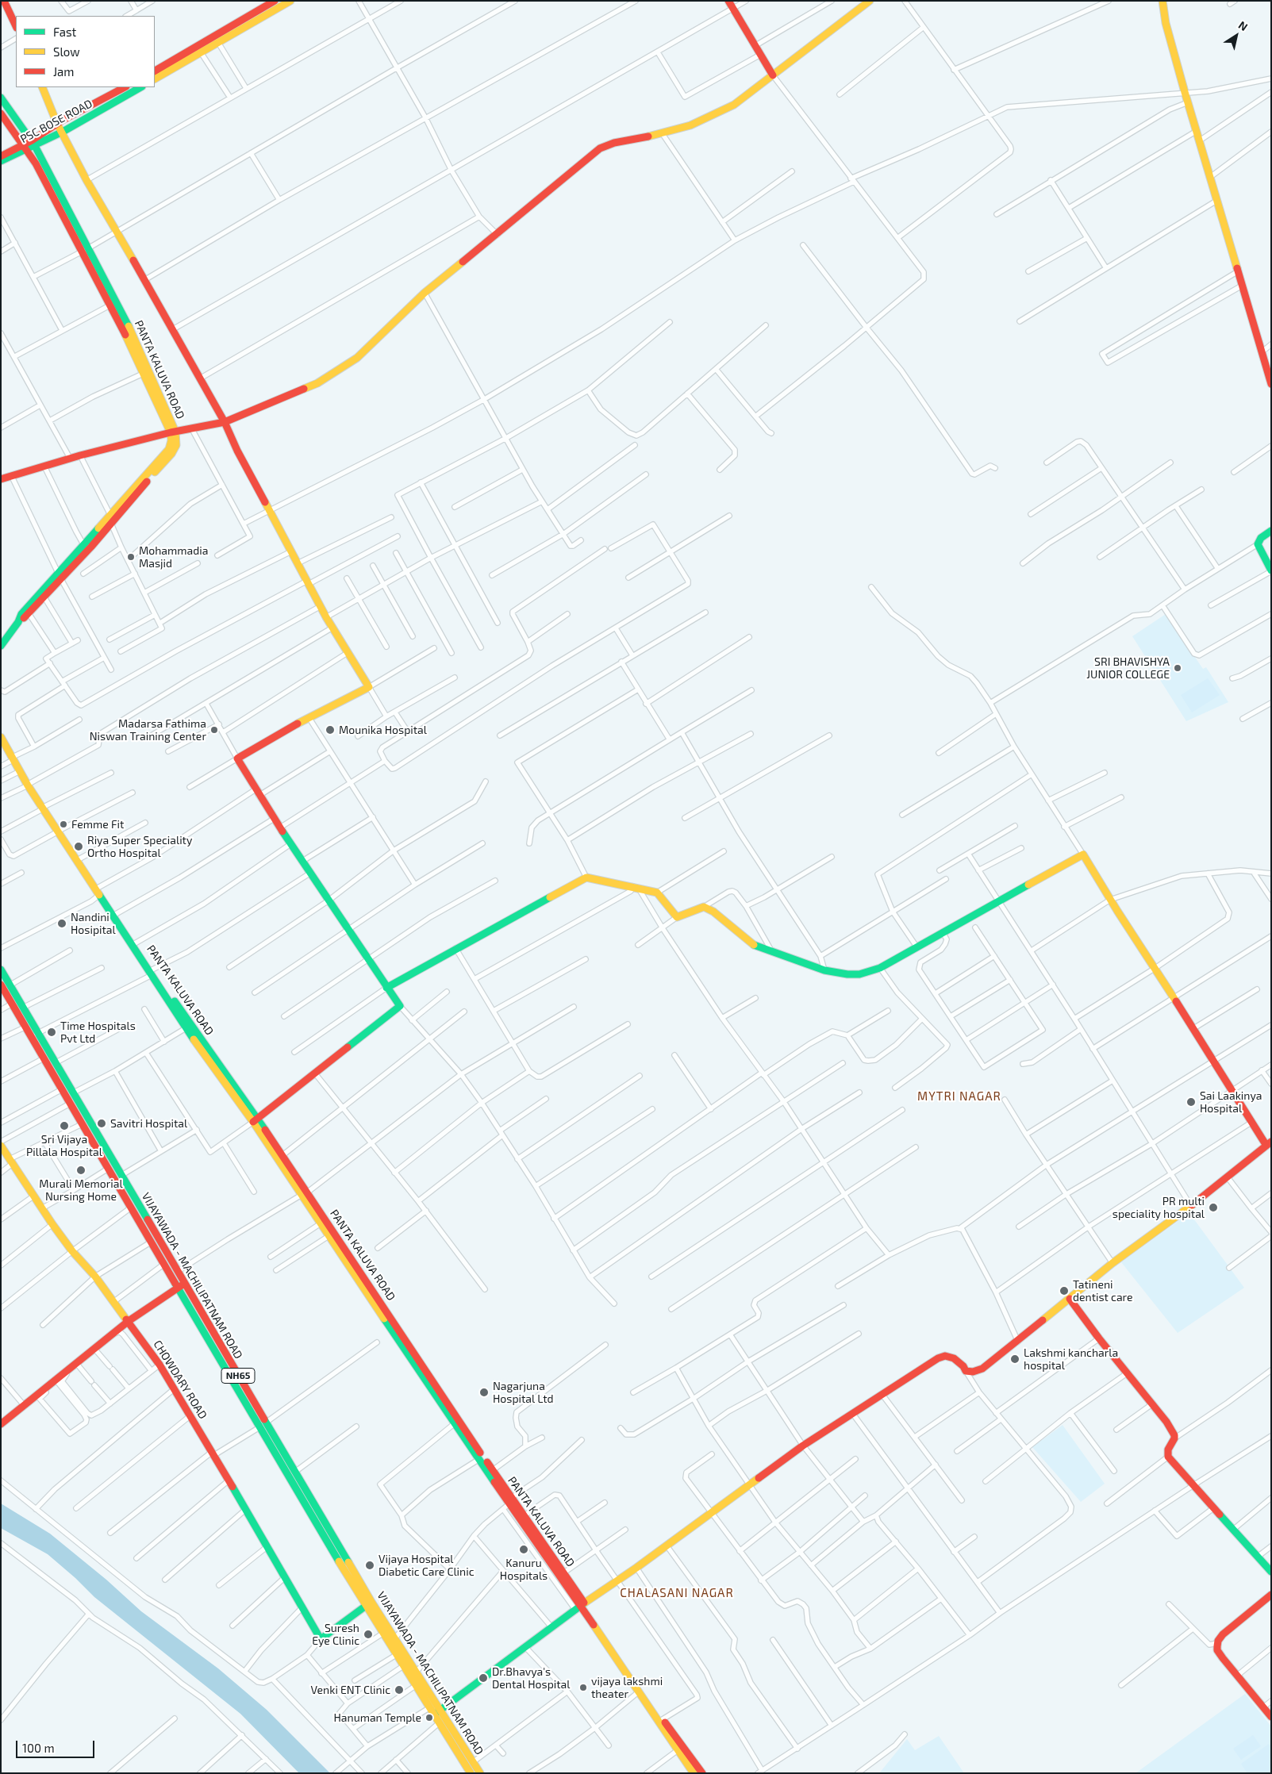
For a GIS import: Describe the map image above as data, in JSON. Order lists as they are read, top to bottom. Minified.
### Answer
{"streets":{"main road":["PSC BOSE ROAD","PANTA KALUVA ROAD","VIJAYAWADA - MACHILIPATNAM ROAD","NH65","CHOWDARY ROAD"]},"crossings":[["PSC BOSE ROAD","PANTA KALUVA ROAD"]],"districts":["MYTRI NAGAR","CHALASANI NAGAR"],"places":["Mohammadia Masjid","SRI BHAVISHYA JUNIOR COLLEGE","Madarsa Fathima Niswan Training Center","Mounika Hospital","Femme Fit","Riya Super Speciality Ortho Hospital","Nandini Hosipital","Time Hospitals Pvt Ltd","Sai Laakinya Hospital","Savitri Hospital","Sri Vijaya Pillala Hospital","Murali Memorial Nursing Home","PR multi speciality hospital","Tatineni dentist care","Lakshmi kancharla hospital","Nagarjuna Hospital Ltd","Kanuru Hospitals","Vijaya Hospital Diabetic Care Clinic","Suresh Eye Clinic","Dr.Bhavya's Dental Hospital","vijaya lakshmi theater","Venki ENT Clinic","Hanuman Temple"],"legend":["Fast","Slow","Jam"],"scale_bar":"100 m","north":"top right"}
